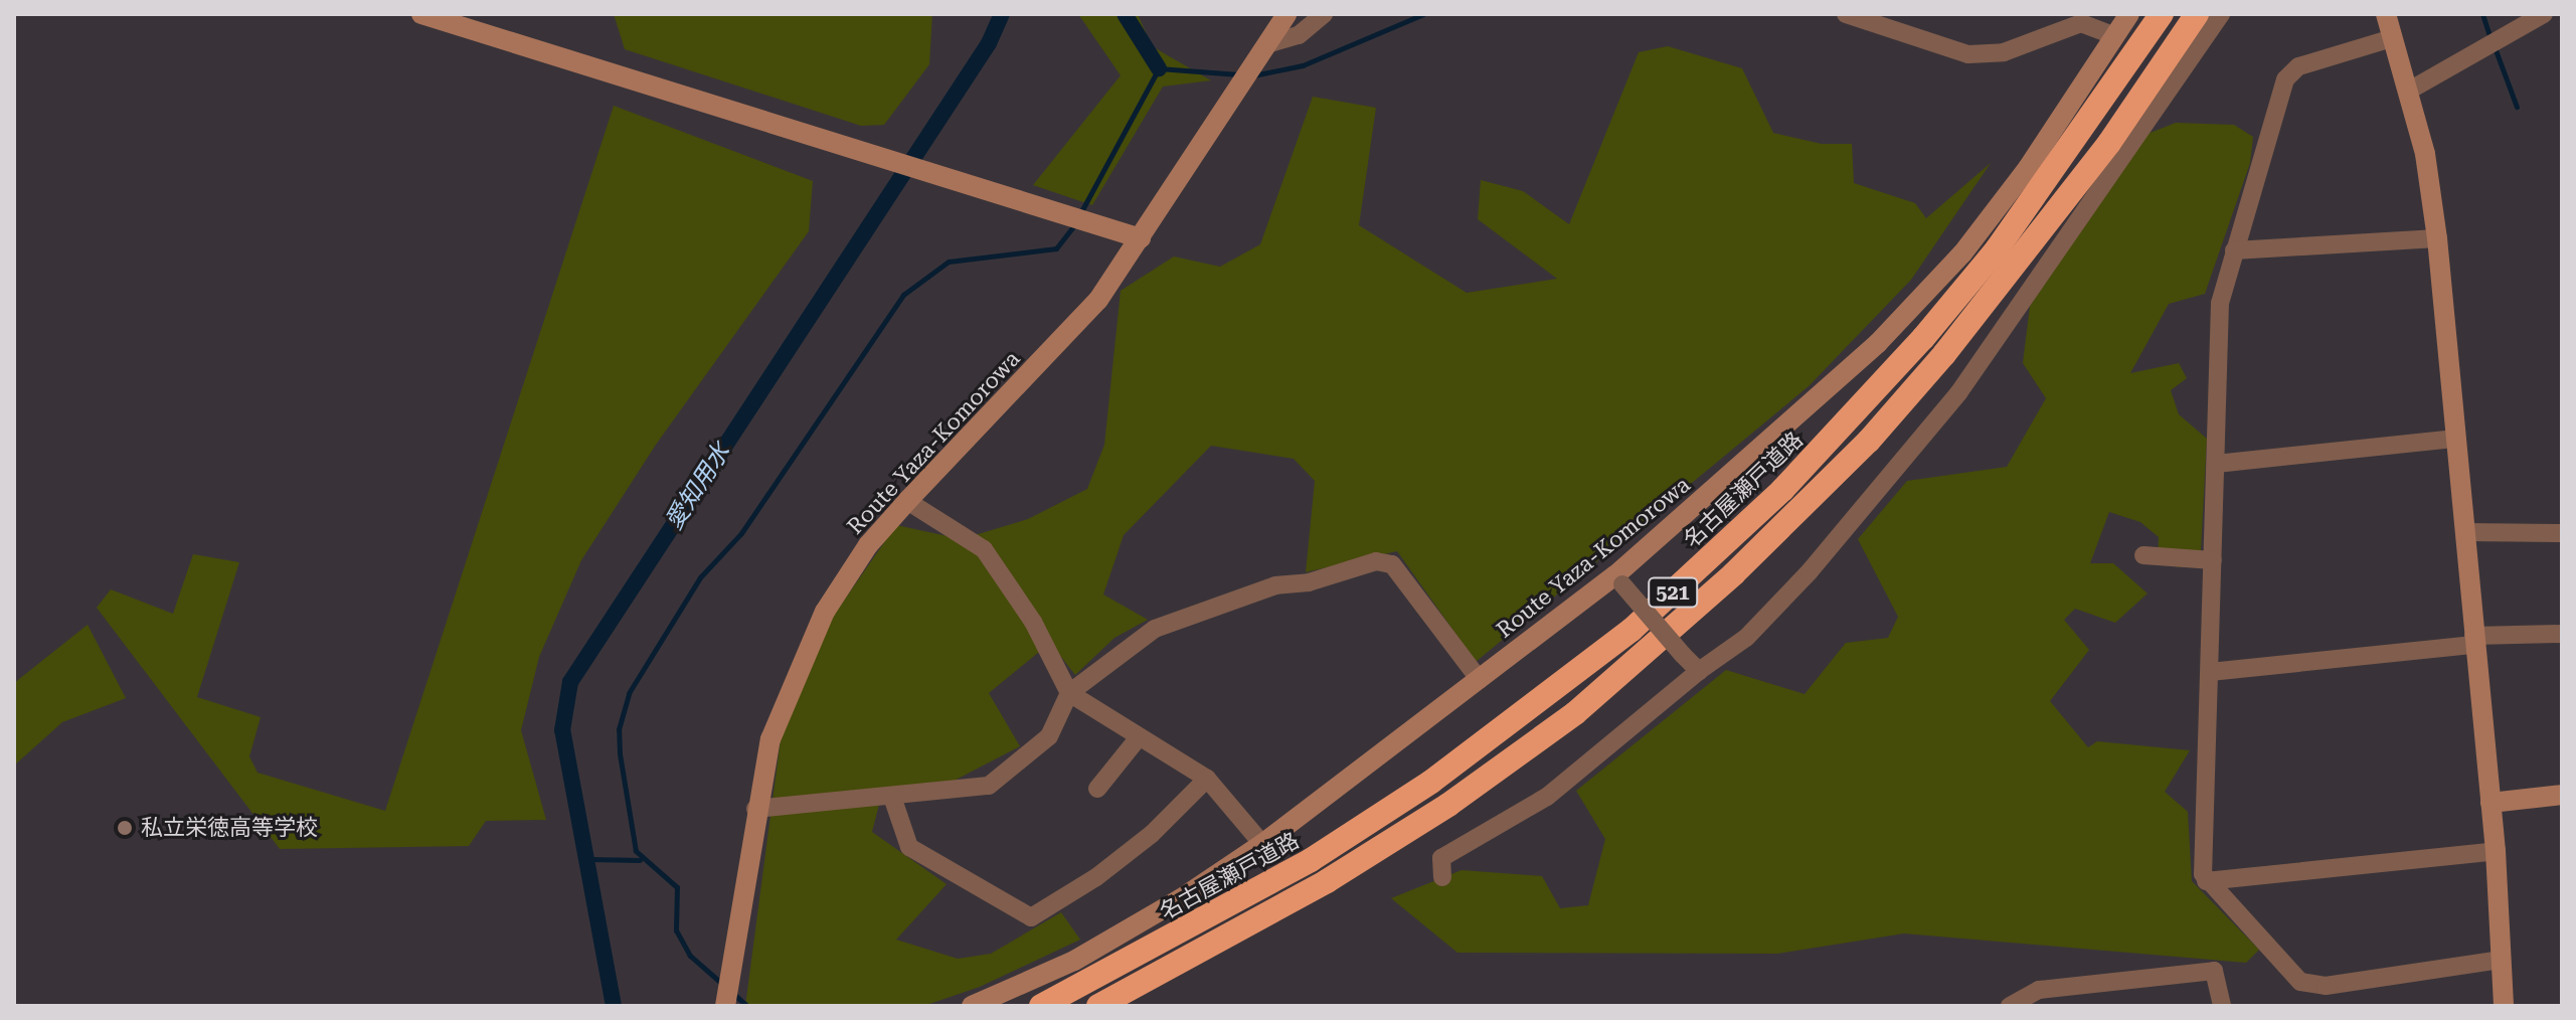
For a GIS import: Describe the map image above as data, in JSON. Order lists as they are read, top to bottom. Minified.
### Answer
{"streets":{"highway":["名古屋瀬戸道路","521"],"main road":["Route Yaza-Komorowa"]},"water":["愛知用水"],"places":["私立栄徳高等学校"]}
